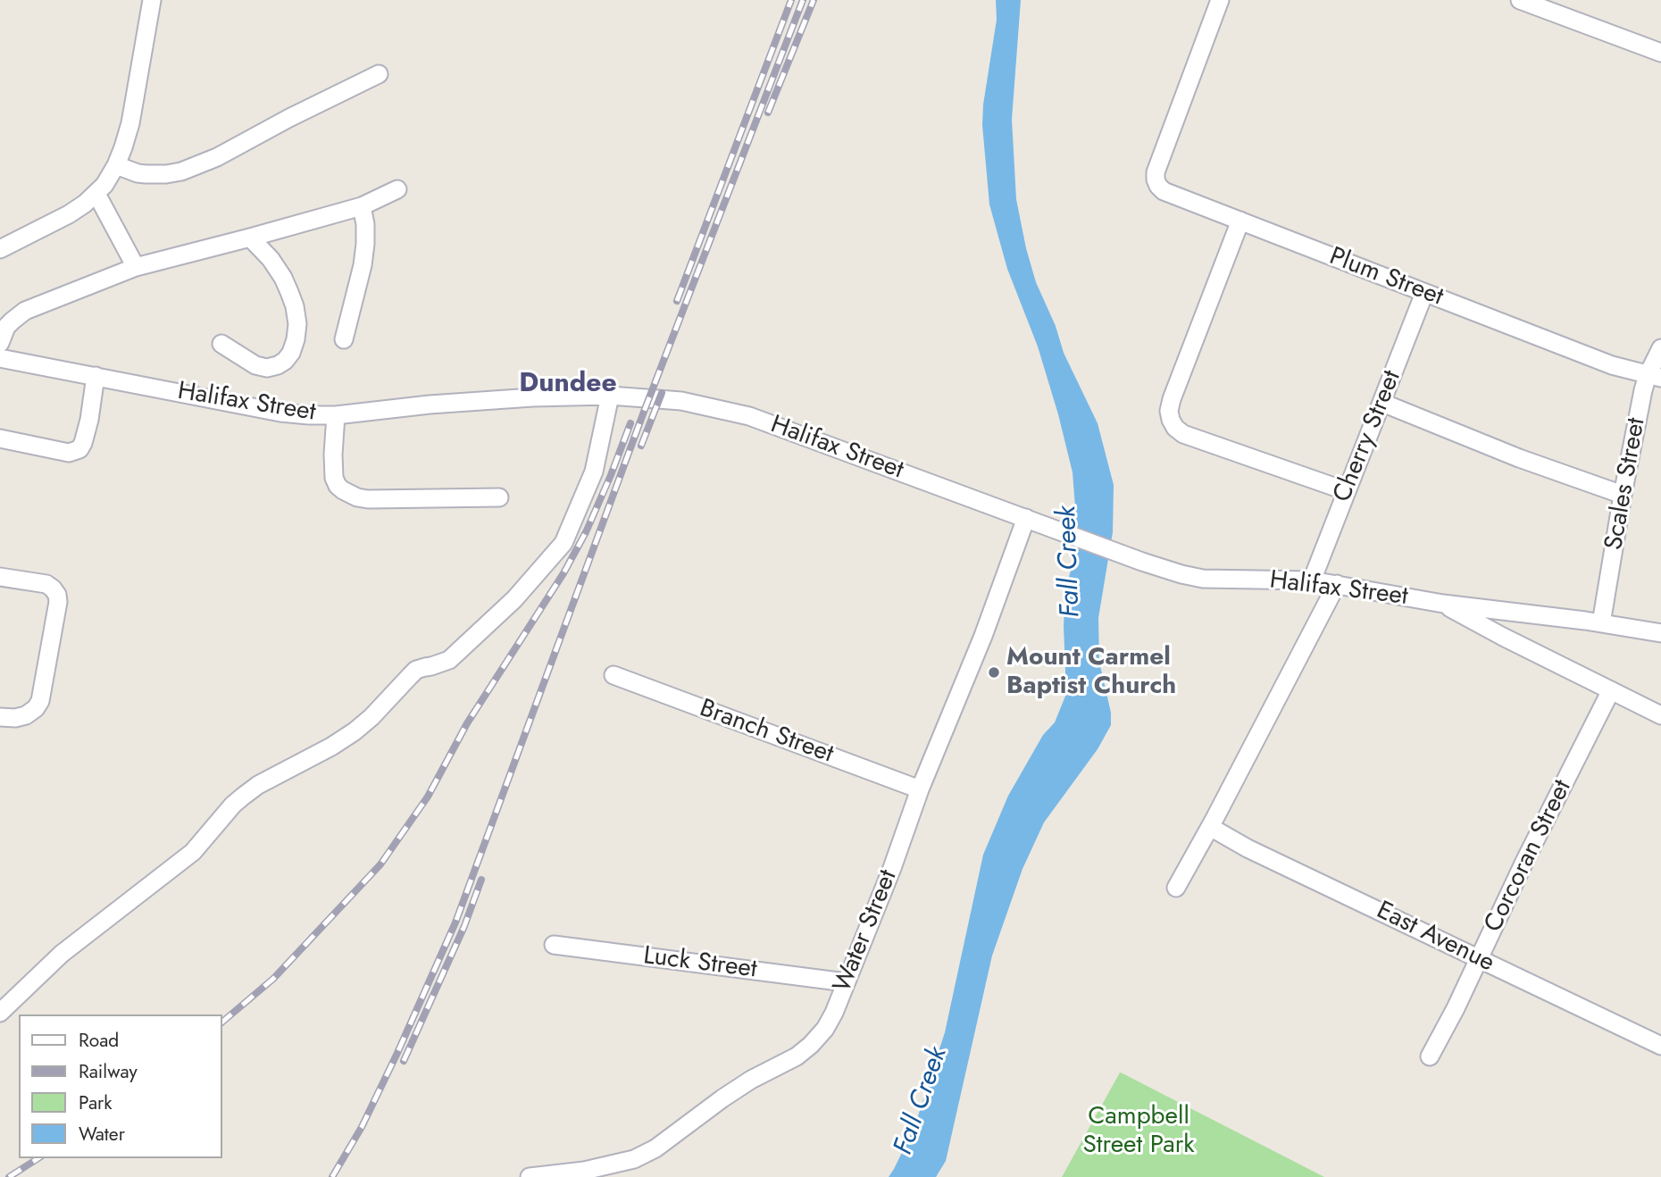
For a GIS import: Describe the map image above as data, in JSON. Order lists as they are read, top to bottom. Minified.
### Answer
{"streets":{"street":["Plum Street","Halifax Street","Cherry Street","Scales Street","Branch Street","Corcoran Street","Water Street","East Avenue","Luck Street"]},"crossings":[["Plum Street","Cherry Street"],["Plum Street","Scales Street"],["Halifax Street","Cherry Street"],["Halifax Street","Scales Street"],["Halifax Street","Water Street"],["Branch Street","Water Street"],["Corcoran Street","East Avenue"],["Water Street","Luck Street"]],"districts":["Dundee"],"water":["Fall Creek"],"parks":["Campbell Street Park"],"places":["Mount Carmel Baptist Church"],"legend":["Road","Railway","Park","Water"]}
